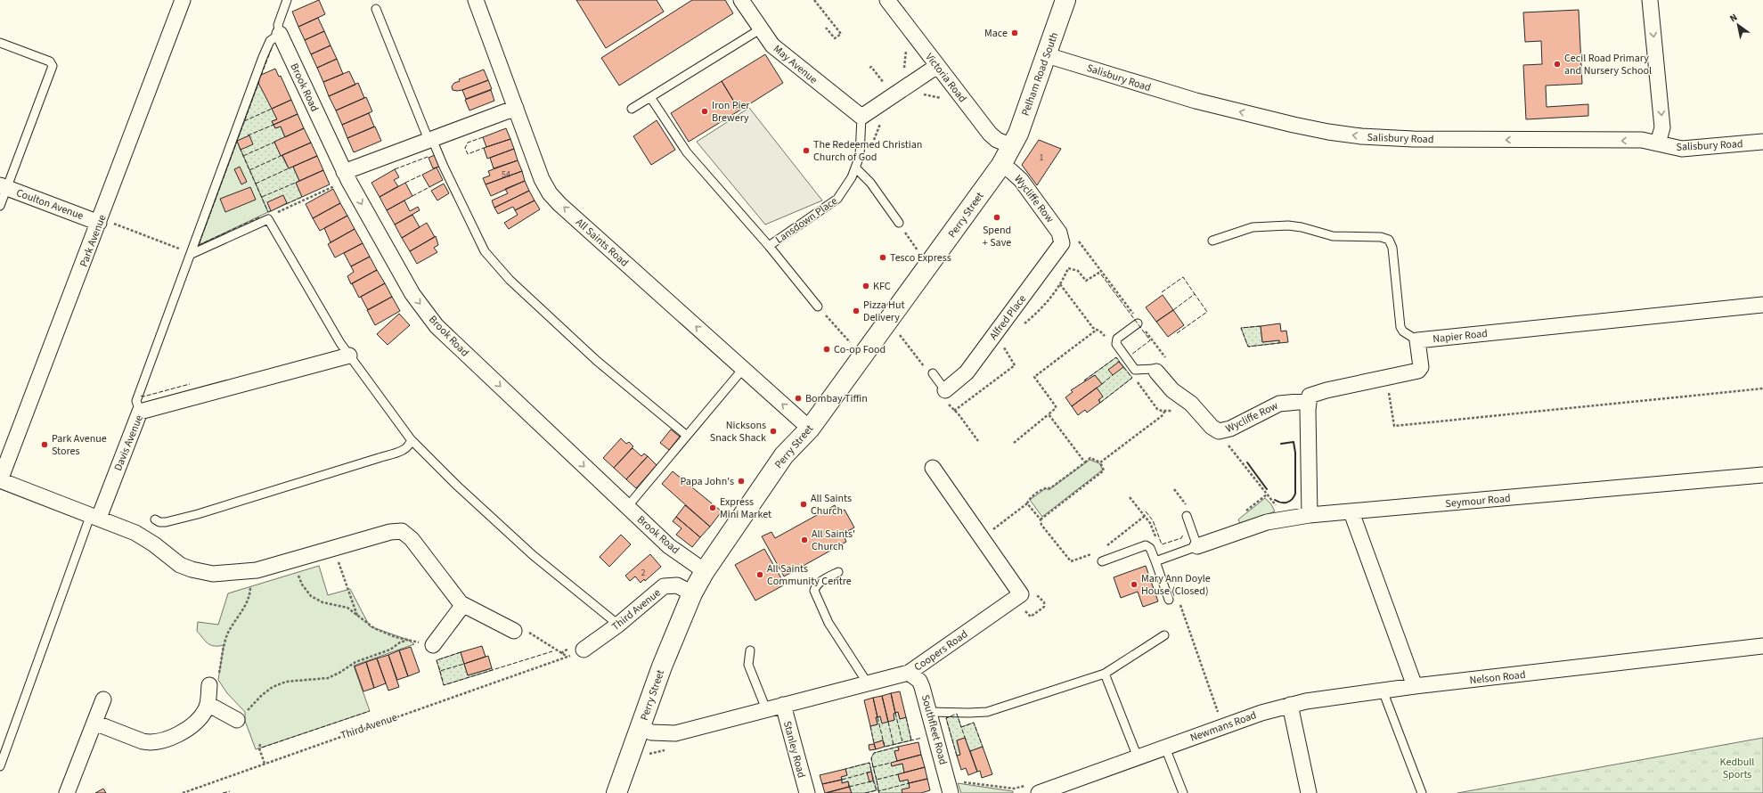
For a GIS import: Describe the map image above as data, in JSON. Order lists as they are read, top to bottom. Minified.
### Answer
{"streets":{"street":["May Avenue","Pelham Road South","Victoria Road","Salisbury Road","Brook Road","Wycliffe Row","Coulton Avenue","Perry Street","Park Avenue","All Saints Road","Alfred Place","Napier Road","Davis Avenue","Seymour Road","Third Avenue","Coopers Road","Nelson Road","Newmans Road","Southfleet Road","Stanley Road"],"lane":["Lansdown Place"]},"crossings":[["May Avenue","Lansdown Place"],["Pelham Road South","Victoria Road"],["Pelham Road South","Salisbury Road"],["Pelham Road South","Perry Street"],["Victoria Road","Perry Street"],["Brook Road","Perry Street"],["Wycliffe Row","Perry Street"],["Wycliffe Row","Alfred Place"],["Wycliffe Row","Napier Road"],["Coulton Avenue","Park Avenue"],["Perry Street","All Saints Road"],["Perry Street","Third Avenue"],["Perry Street","Coopers Road"],["Coopers Road","Southfleet Road"],["Coopers Road","Stanley Road"],["Nelson Road","Newmans Road"]],"one_way":["Salisbury Road","Brook Road","All Saints Road"],"parks":["Kedbull Sports"],"places":["Mace","Cecil Road Primary and Nursery School","Iron Pier Brewery","The Redeemed Christian Church of God","Spend + Save","Tesco Express","KFC","Pizza Hut Delivery","Co-op Food","Bombay Tiffin","Nicksons Snack Shack","Park Avenue Stores","Papa John's","All Saints Church","Express Mini Market","All Saints' Church","All Saints Community Centre","Mary Ann Doyle House (Closed)"],"house_numbers":["1","54","2"],"north":"top left"}
